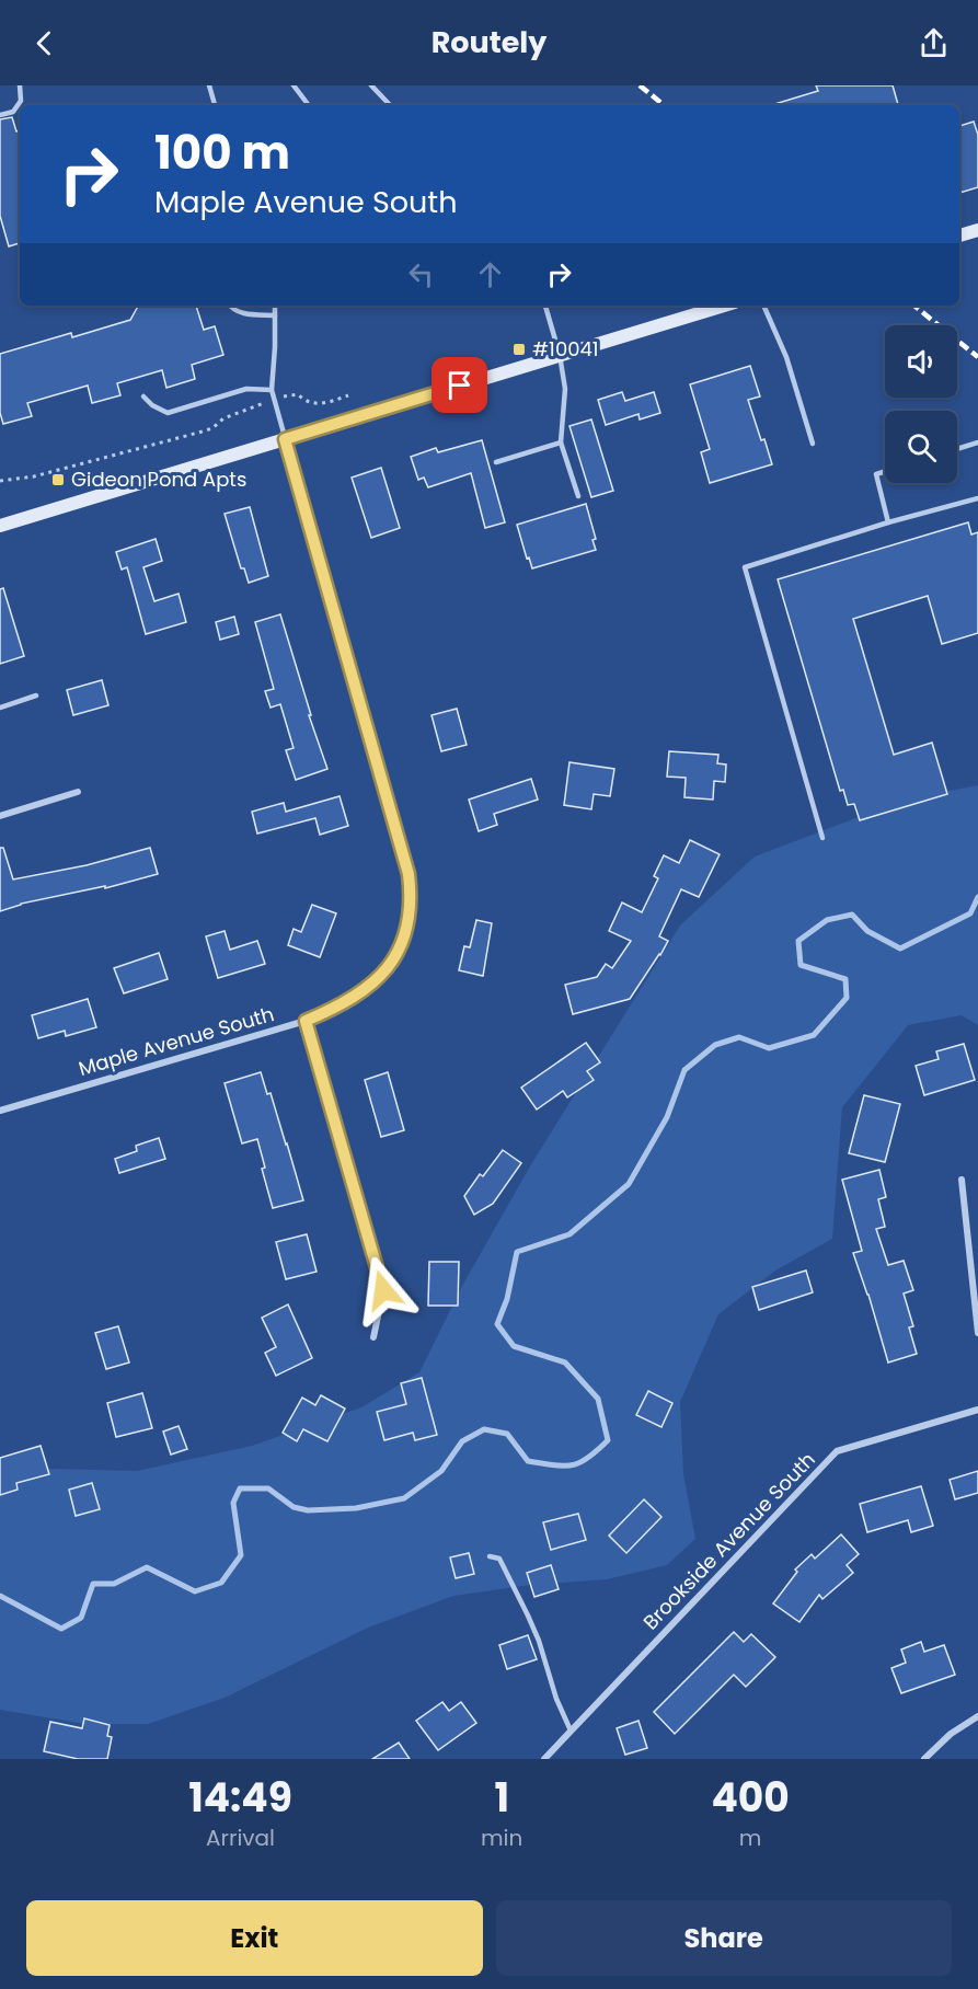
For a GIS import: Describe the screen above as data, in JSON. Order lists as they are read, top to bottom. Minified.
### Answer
{"streets":{"street":["Maple Avenue South","Brookside Avenue South"]},"places":{"transit":["#10041","Gideon Pond Apts"]},"page":{"header":"Routely","turn":["100 m","Maple Avenue South"],"eta":["14:49","Arrival","1","min","400","m"],"buttons":["Exit","Share"]}}
